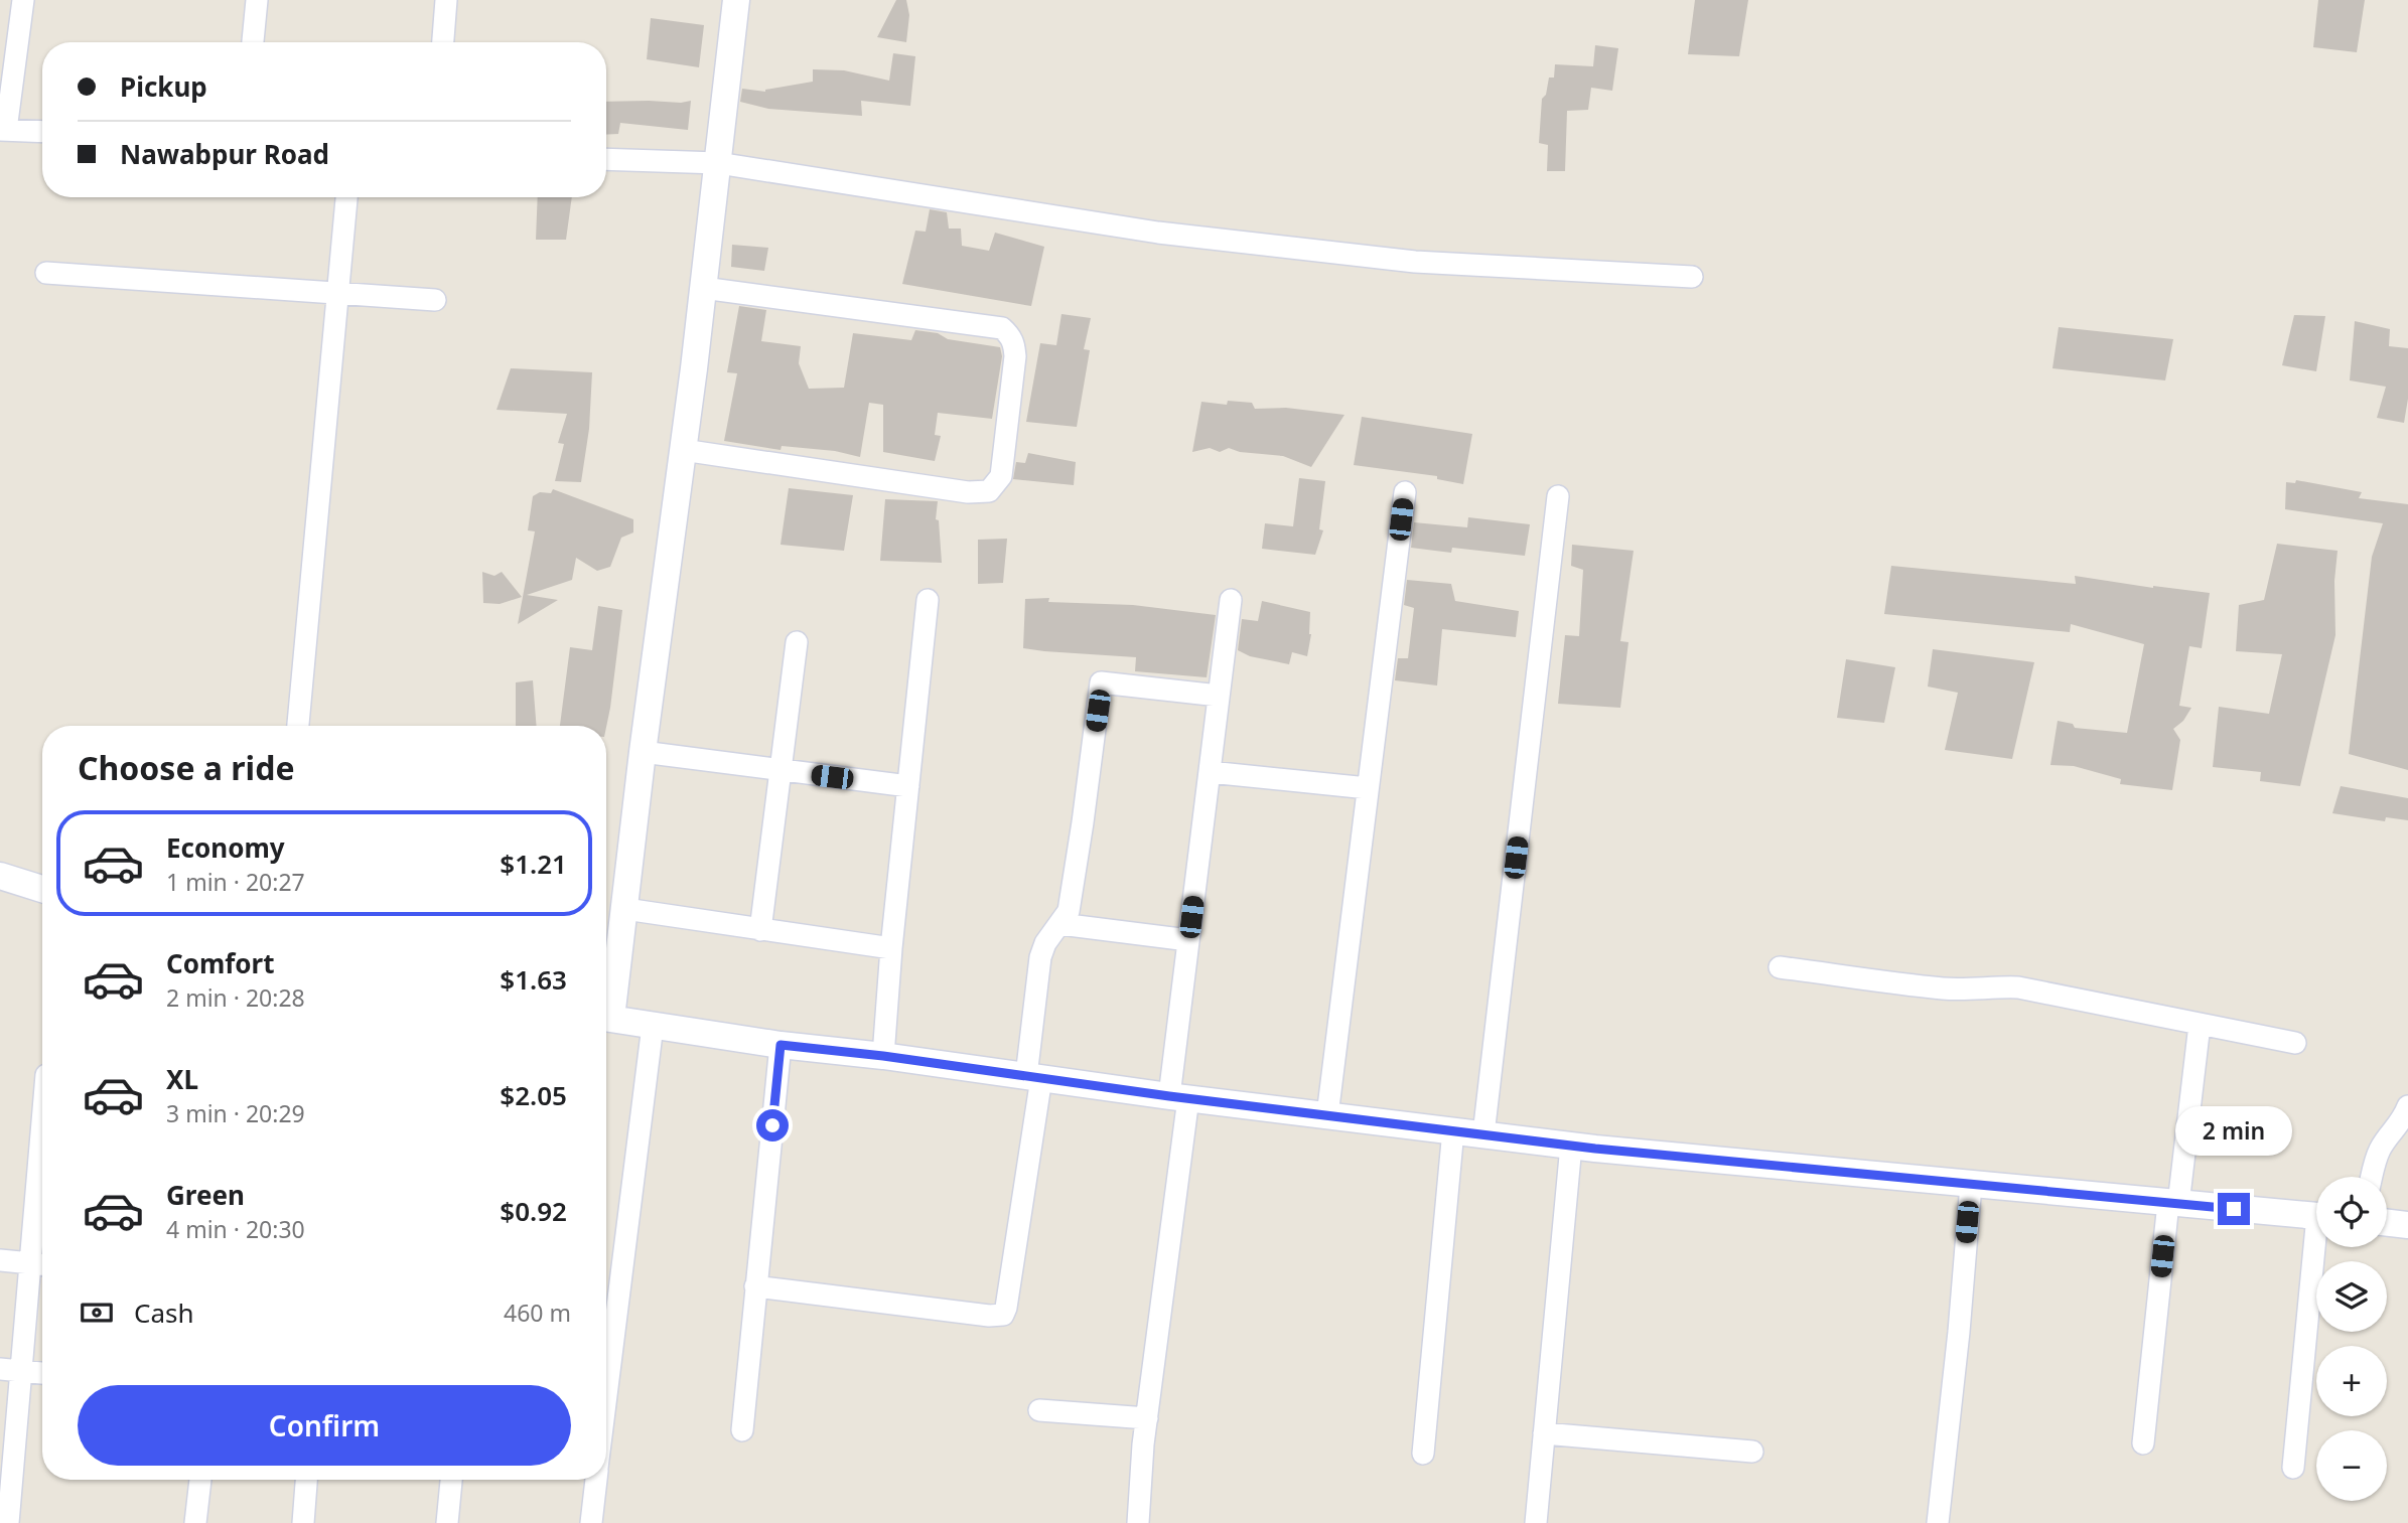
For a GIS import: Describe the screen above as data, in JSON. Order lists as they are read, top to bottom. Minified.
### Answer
{"page":{"banner":["Pickup","Nawabpur Road"],"heading":"Choose a ride","list":[{"name":"Economy","note":"1 min · 20:27","value":"$1.21"},{"name":"Comfort","note":"2 min · 20:28","value":"$1.63"},{"name":"XL","note":"3 min · 20:29","value":"$2.05"},{"name":"Green","note":"4 min · 20:30","value":"$0.92"}],"bubble":"2 min","map_buttons":["+","−"],"pay":["Cash","460 m"],"buttons":"Confirm"}}
